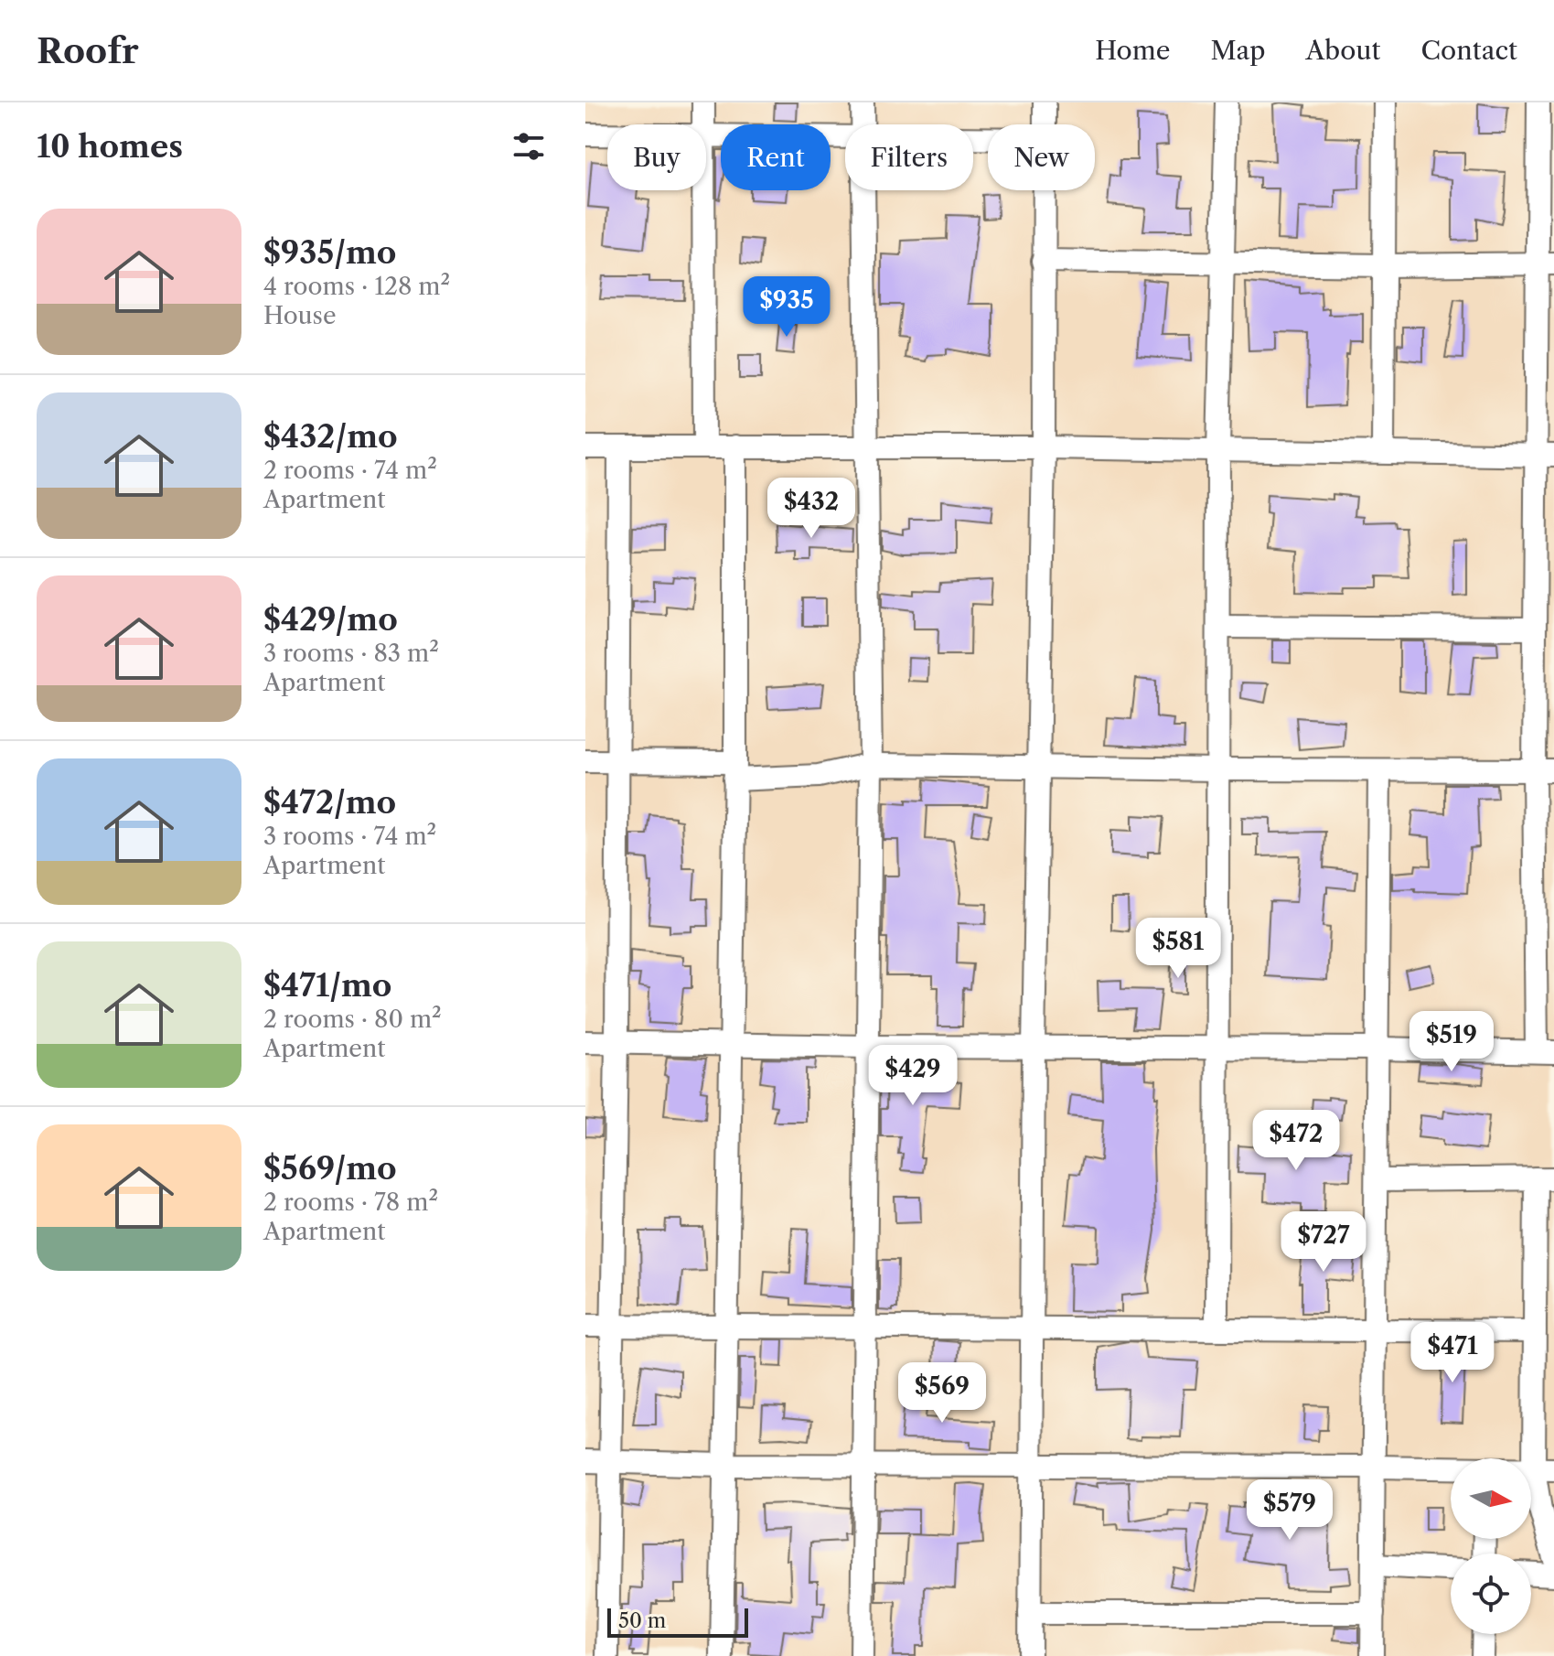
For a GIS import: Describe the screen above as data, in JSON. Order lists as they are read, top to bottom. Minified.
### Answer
{"scale_bar":"50 m","north":"right","page":{"header":"Roofr","nav":["Home","Map","About","Contact"],"heading":"10 homes","chip":["Buy","Rent","Filters","New"],"list":[{"name":"$935/mo","note":"4 rooms · 128 m² · House"},{"name":"$432/mo","note":"2 rooms · 74 m² · Apartment"},{"name":"$429/mo","note":"3 rooms · 83 m² · Apartment"},{"name":"$472/mo","note":"3 rooms · 74 m² · Apartment"},{"name":"$471/mo","note":"2 rooms · 80 m² · Apartment"},{"name":"$569/mo","note":"2 rooms · 78 m² · Apartment"}],"price":["$935","$432","$581","$519","$429","$472","$727","$471","$569","$579"],"scale":"50 m"}}
